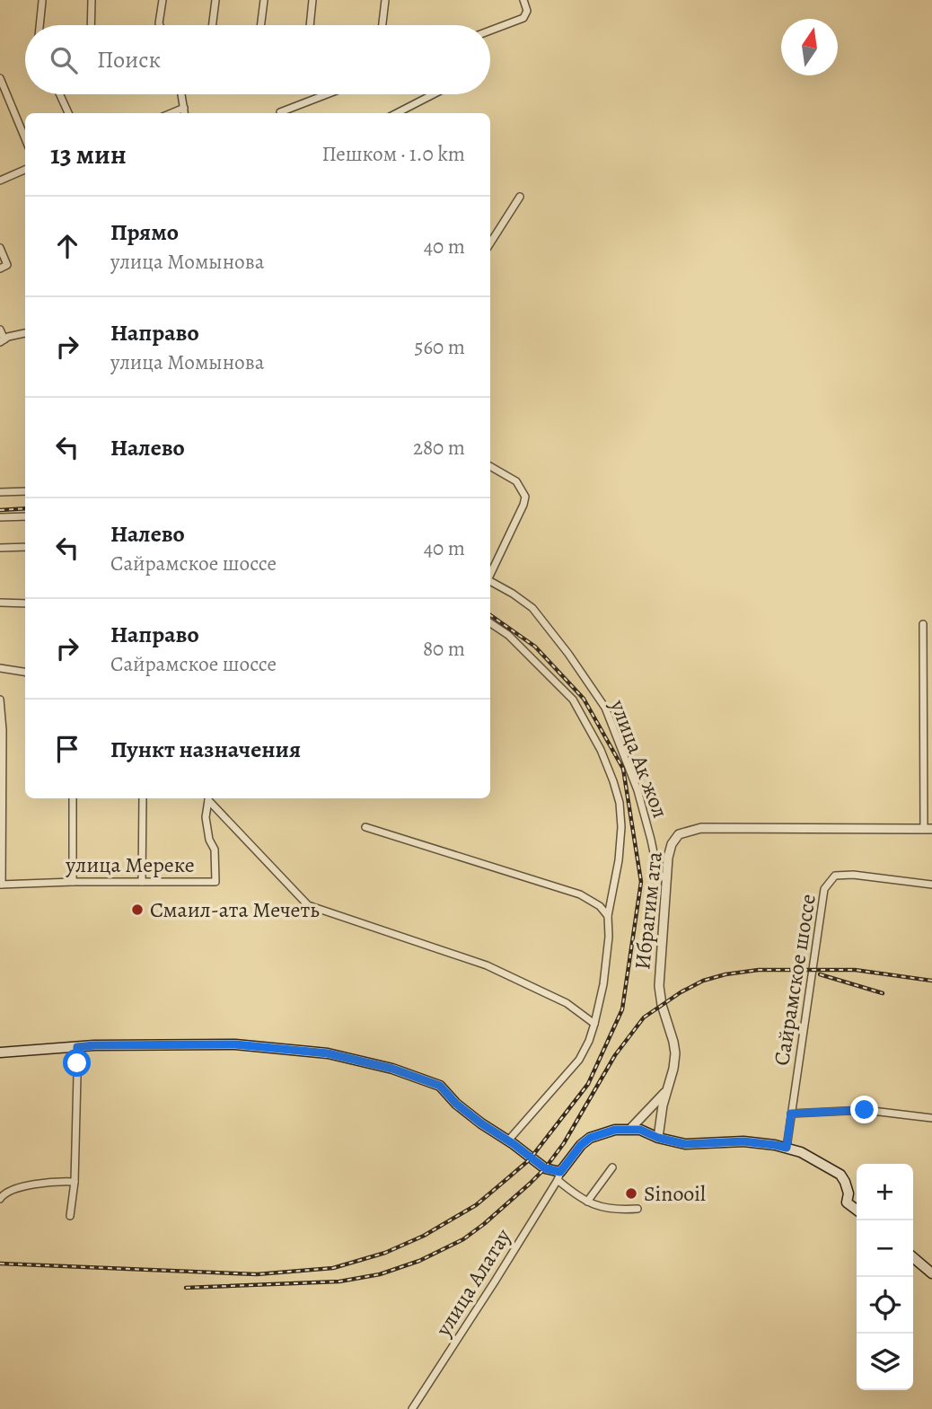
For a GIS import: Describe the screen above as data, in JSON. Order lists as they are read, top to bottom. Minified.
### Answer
{"streets":{"street":["улица Ак жол","улица Мереке","Ибрагим ата","Сайрамское шоссе","улица Алатау"]},"crossings":[["улица Ак жол","Ибрагим ата"]],"places":["Смаил-ата Мечеть","Sinooil"],"north":"top","page":{"search":"Поиск","heading":["13 мин","Пешком · 1.0 km"],"list":[["Прямо","улица Момынова","40 m"],["Направо","улица Момынова","560 m"],["Налево","280 m"],["Налево","Сайрамское шоссе","40 m"],["Направо","Сайрамское шоссе","80 m"],"Пункт назначения"],"map_buttons":["+","−"]}}
